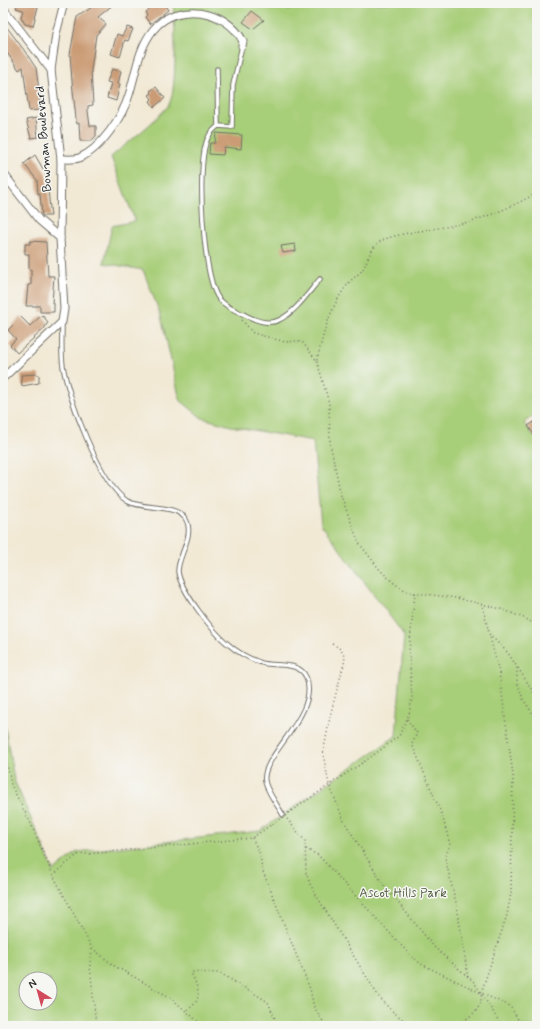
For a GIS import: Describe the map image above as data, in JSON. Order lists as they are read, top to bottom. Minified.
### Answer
{"streets":{"street":["Bowman Boulevard"]},"parks":["Ascot Hills Park"],"north":"top left"}
